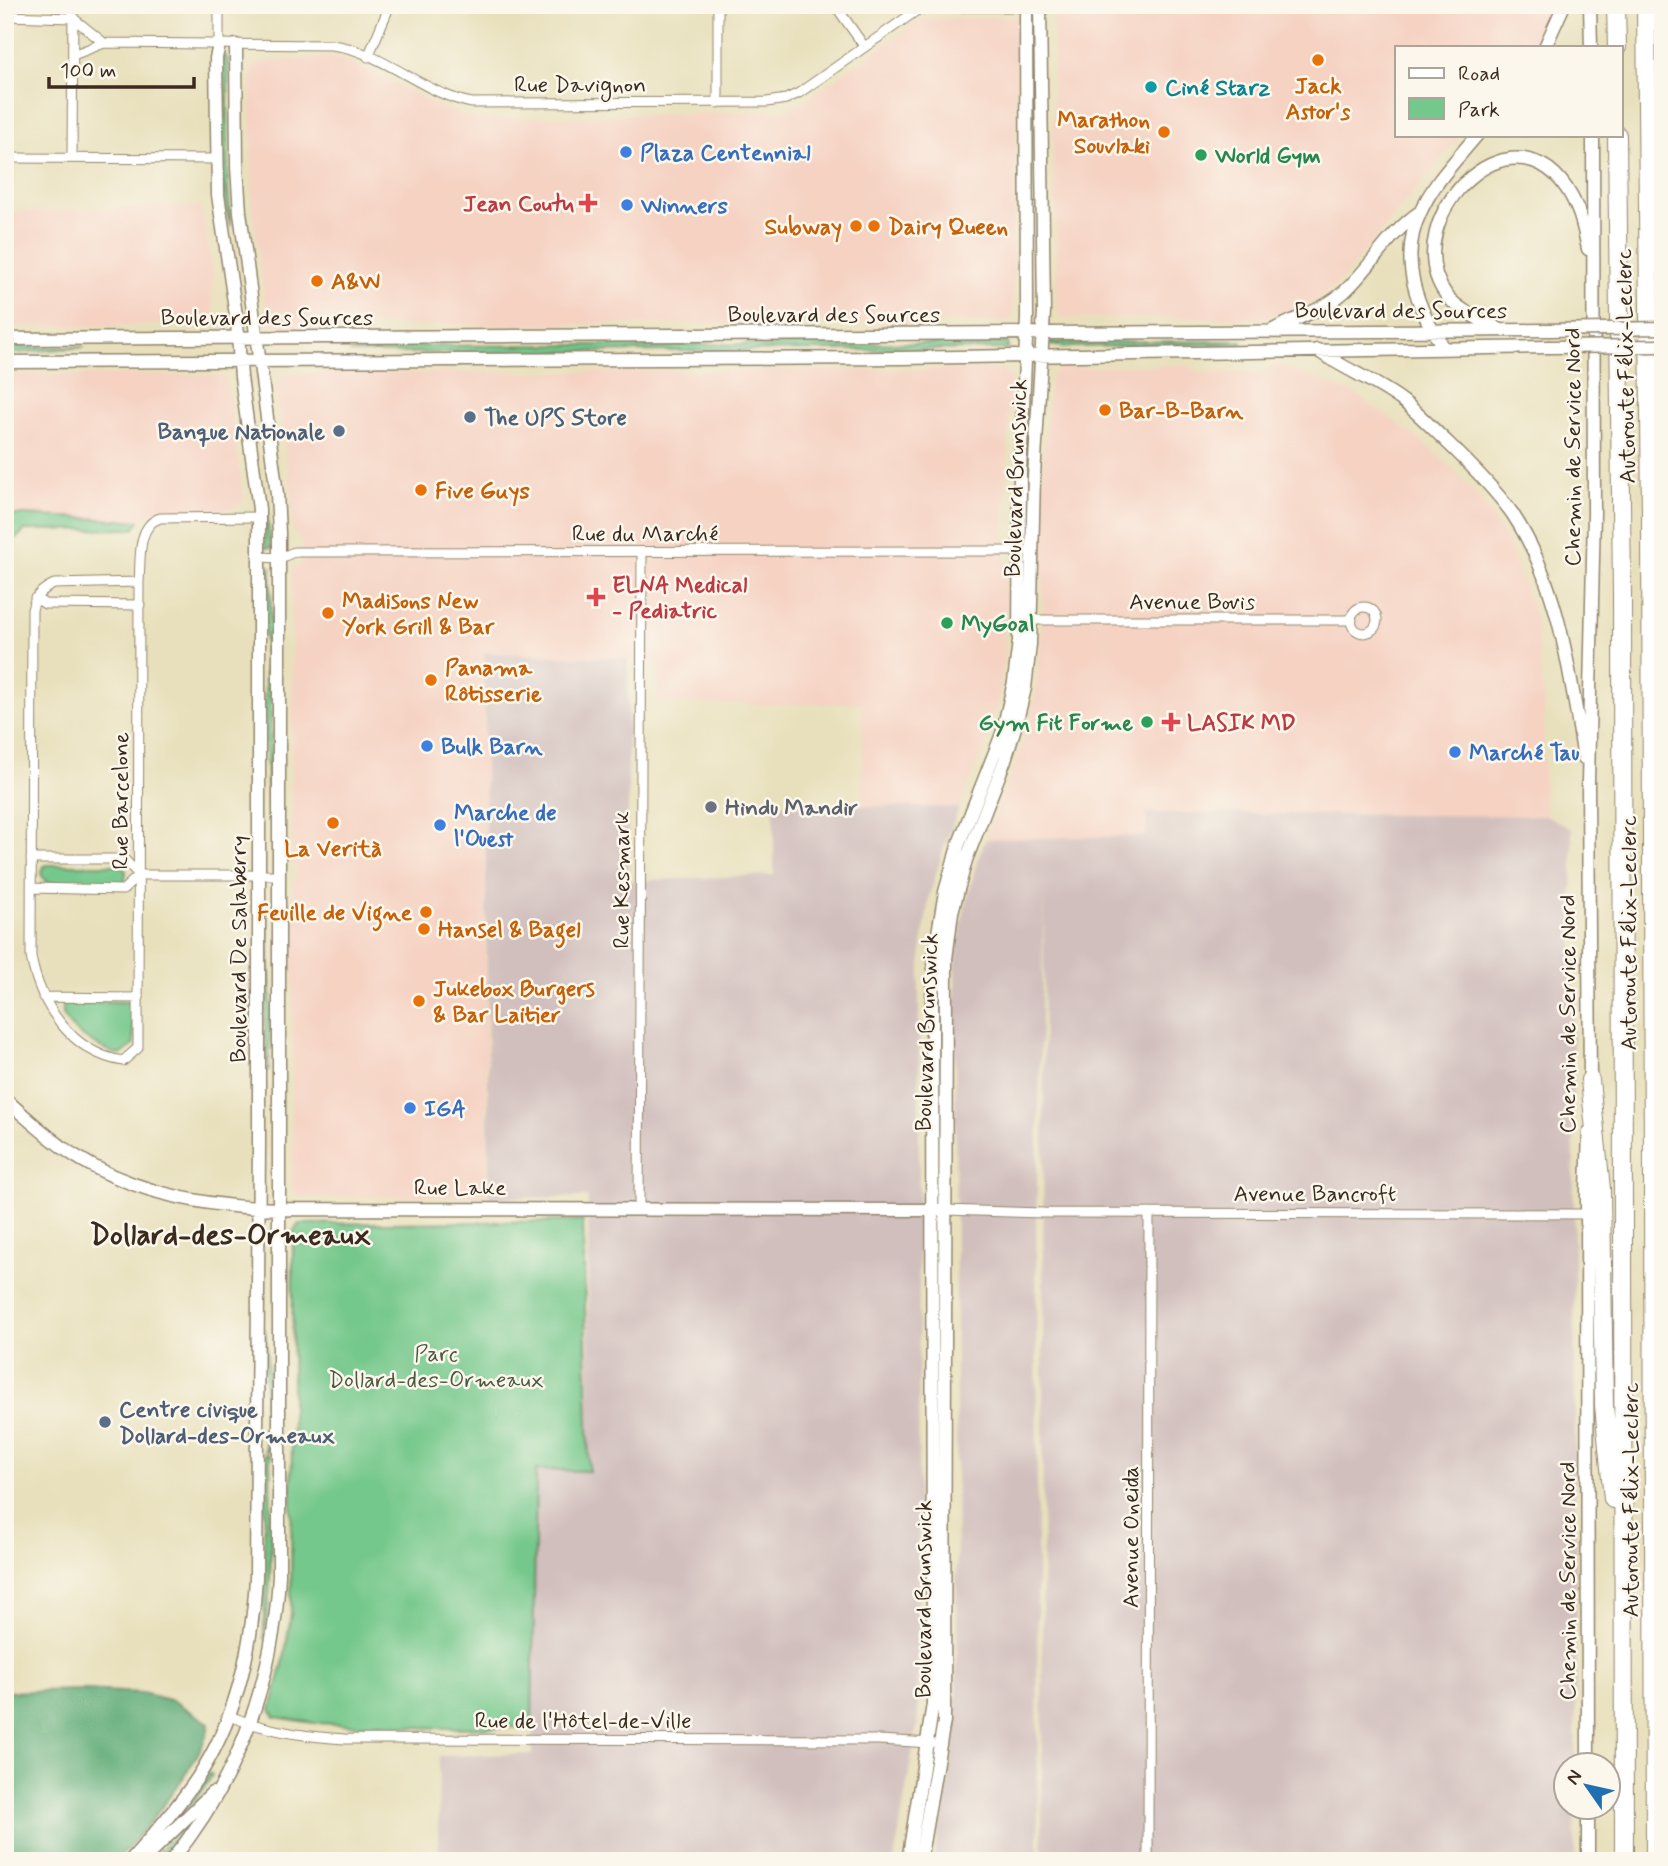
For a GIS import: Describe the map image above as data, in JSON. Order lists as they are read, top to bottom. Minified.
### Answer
{"streets":{"highway":["Autoroute Félix-Leclerc"],"street":["Rue Davignon","Boulevard des Sources","Chemin de Service Nord","Boulevard Brunswick","Rue du Marché","Avenue Bovis","Rue Barcelone","Rue Kesmark","Boulevard De Salaberry","Rue Lake","Avenue Bancroft","Avenue Oneida","Rue de l'Hôtel-de-Ville"]},"crossings":[["Rue Davignon","Boulevard Brunswick"],["Rue Davignon","Boulevard De Salaberry"],["Boulevard des Sources","Boulevard Brunswick"],["Boulevard des Sources","Boulevard De Salaberry"],["Chemin de Service Nord","Avenue Bancroft"],["Boulevard Brunswick","Rue du Marché"],["Boulevard Brunswick","Avenue Bovis"],["Boulevard Brunswick","Rue Lake"],["Boulevard Brunswick","Avenue Bancroft"],["Boulevard Brunswick","Rue de l'Hôtel-de-Ville"],["Rue du Marché","Rue Kesmark"],["Rue du Marché","Boulevard De Salaberry"],["Rue Barcelone","Boulevard De Salaberry"],["Rue Kesmark","Rue Lake"],["Boulevard De Salaberry","Rue Lake"],["Boulevard De Salaberry","Rue de l'Hôtel-de-Ville"],["Rue Lake","Avenue Bancroft"],["Avenue Bancroft","Avenue Oneida"]],"districts":["Dollard-des-Ormeaux"],"parks":["Parc Dollard-des-Ormeaux"],"places":{"other":["Jack Astor's","Ciné Starz","Marathon Souvlaki","Plaza Centennial","World Gym","Winners","Subway","Dairy Queen","A&W","Bar-B-Barn","The UPS Store","Banque Nationale","Five Guys","Madisons New York Grill & Bar","MyGoal","Panama Rôtisserie","Gym Fit Forme","Bulk Barn","Marché Tau","Hindu Mandir","La Verità","Marche de l'Ouest","Feuille de Vigne","Hansel & Bagel","Jukebox Burgers & Bar Laitier","IGA","Centre civique Dollard-des-Ormeaux"],"health":["Jean Coutu","ELNA Medical - Pediatric","LASIK MD"]},"legend":["Road","Park"],"scale_bar":"100 m","north":"top left"}
